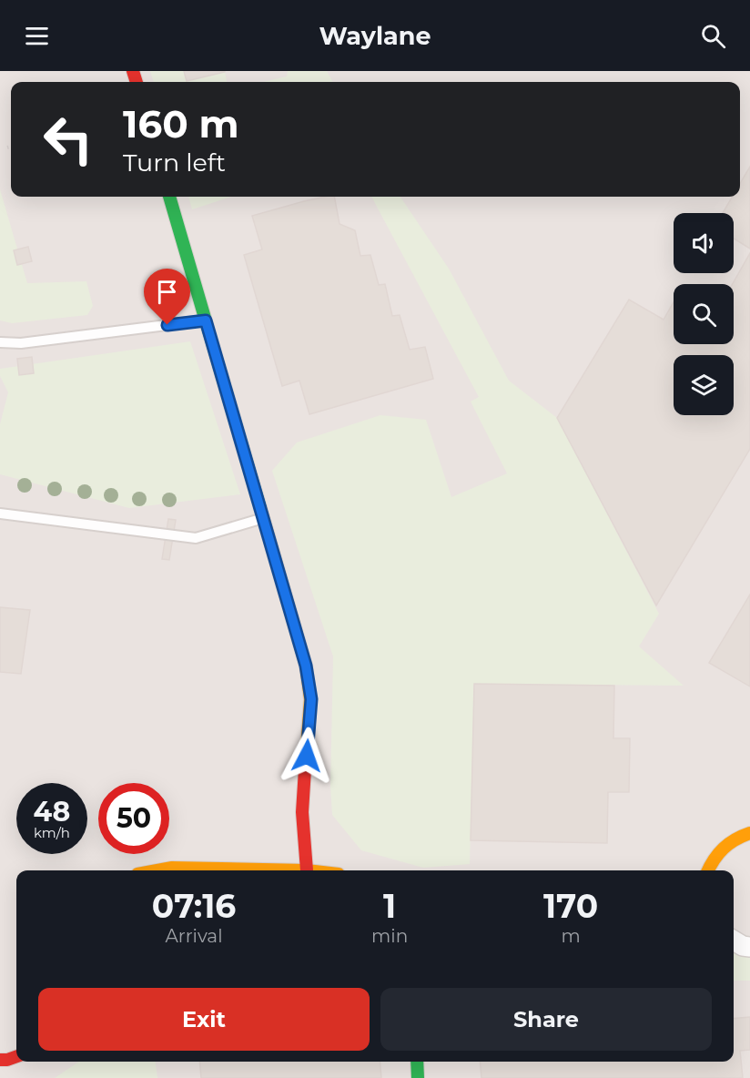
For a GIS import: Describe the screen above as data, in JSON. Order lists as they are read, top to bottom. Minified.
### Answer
{"page":{"header":"Waylane","turn":["160 m","Turn left"],"speed":"48 km/h","limit":"50","eta":["07:16","Arrival","1","min","170","m"],"buttons":["Exit","Share"]}}
